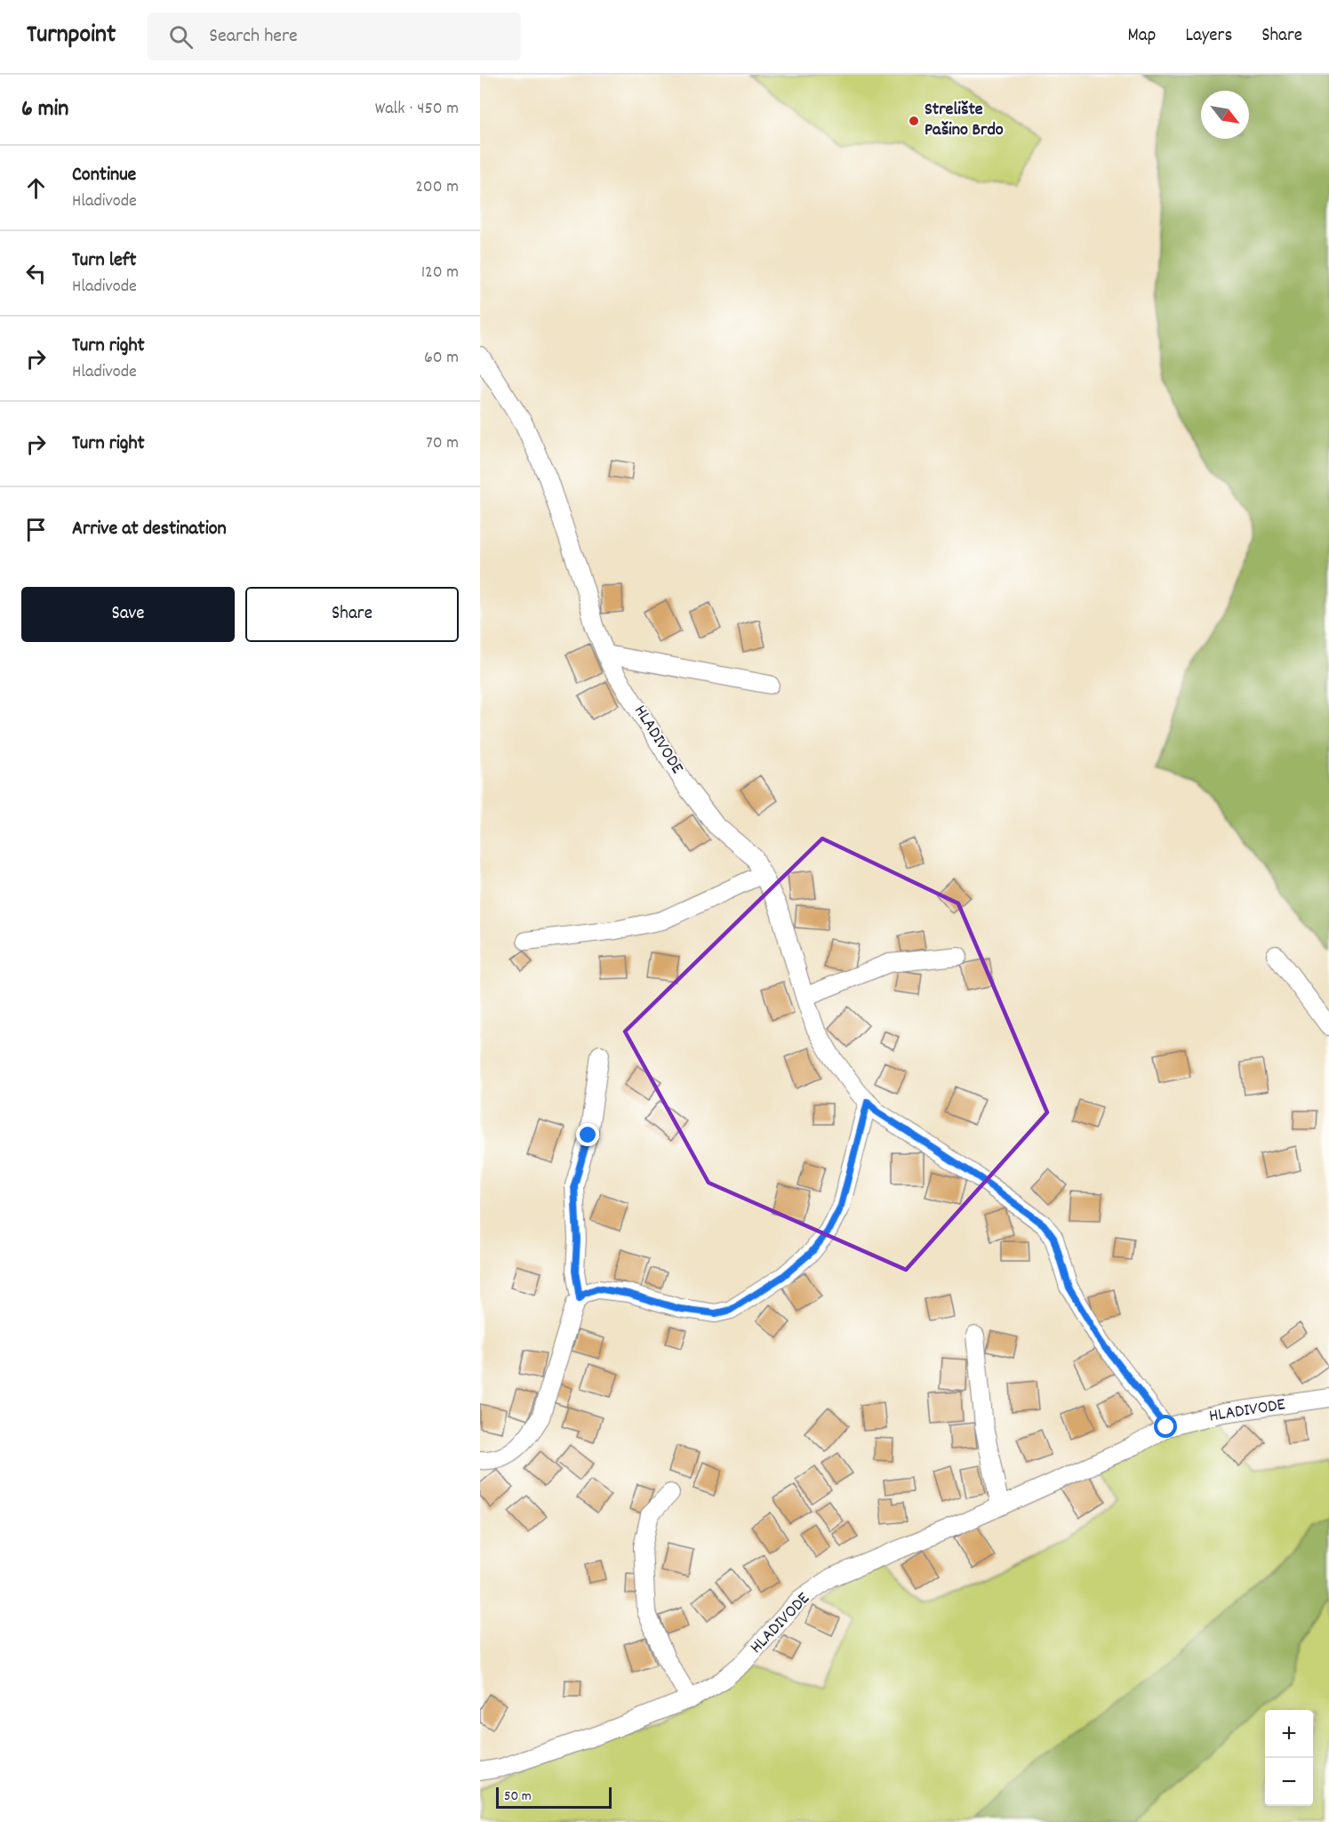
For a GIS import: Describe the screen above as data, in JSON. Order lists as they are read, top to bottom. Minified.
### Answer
{"streets":{"street":["HLADIVODE"]},"places":["Strelište Pašino Brdo"],"scale_bar":"50 m","north":"bottom right","page":{"header":"Turnpoint","search":"Search here","nav":["Map","Layers","Share"],"heading":["6 min","Walk · 450 m"],"list":[["Continue","Hladivode","200 m"],["Turn left","Hladivode","120 m"],["Turn right","Hladivode","60 m"],["Turn right","70 m"],"Arrive at destination"],"buttons":["Save","Share"],"map_buttons":["+","−"],"scale":"50 m"}}
